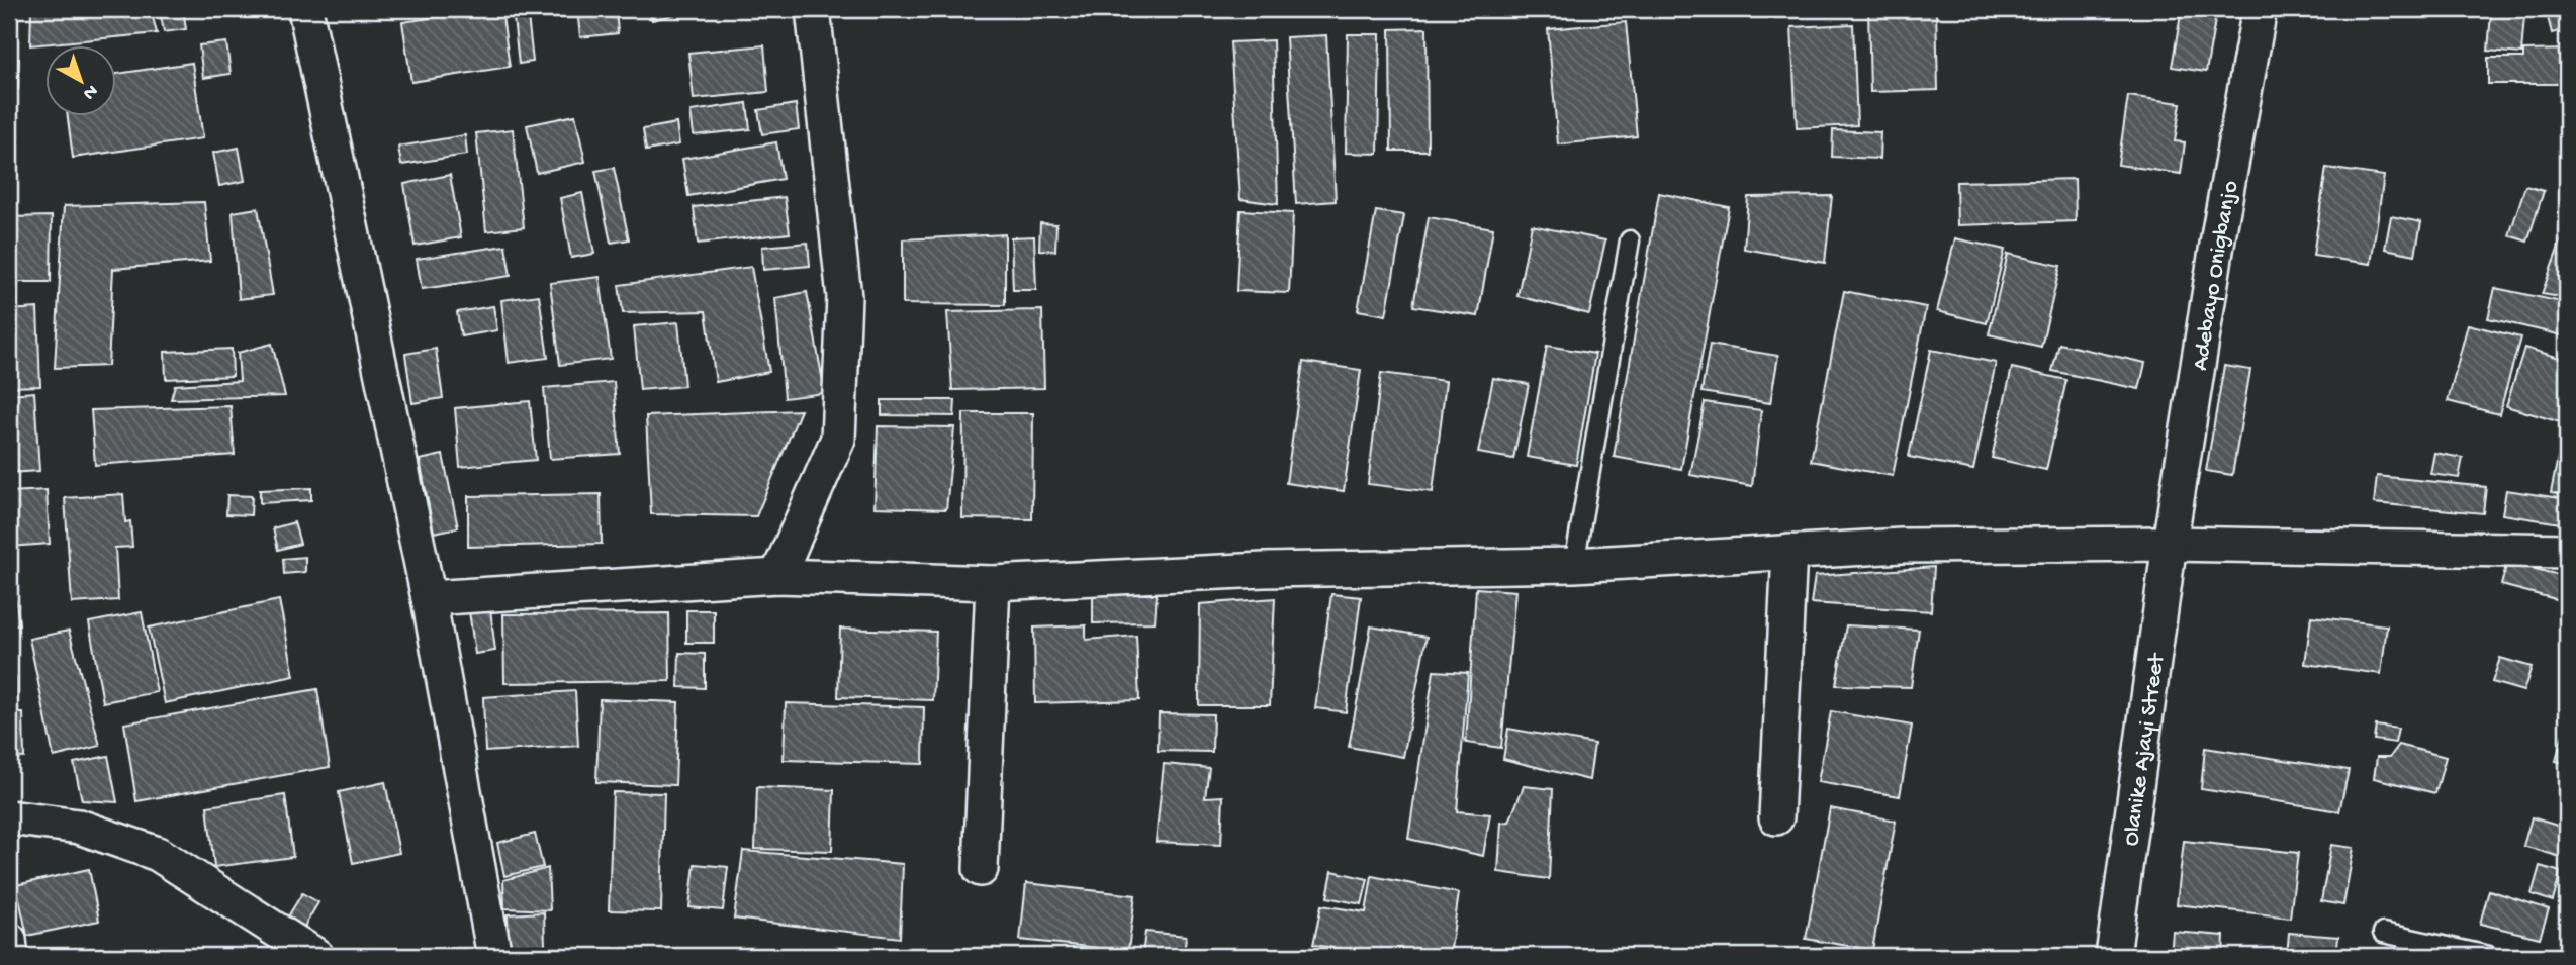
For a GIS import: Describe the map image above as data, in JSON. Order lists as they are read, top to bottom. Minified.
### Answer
{"streets":{"street":["Adebayo Onigbanjo","Olanike Ajayi Street"]},"crossings":[["Adebayo Onigbanjo","Olanike Ajayi Street"]],"north":"bottom right"}
